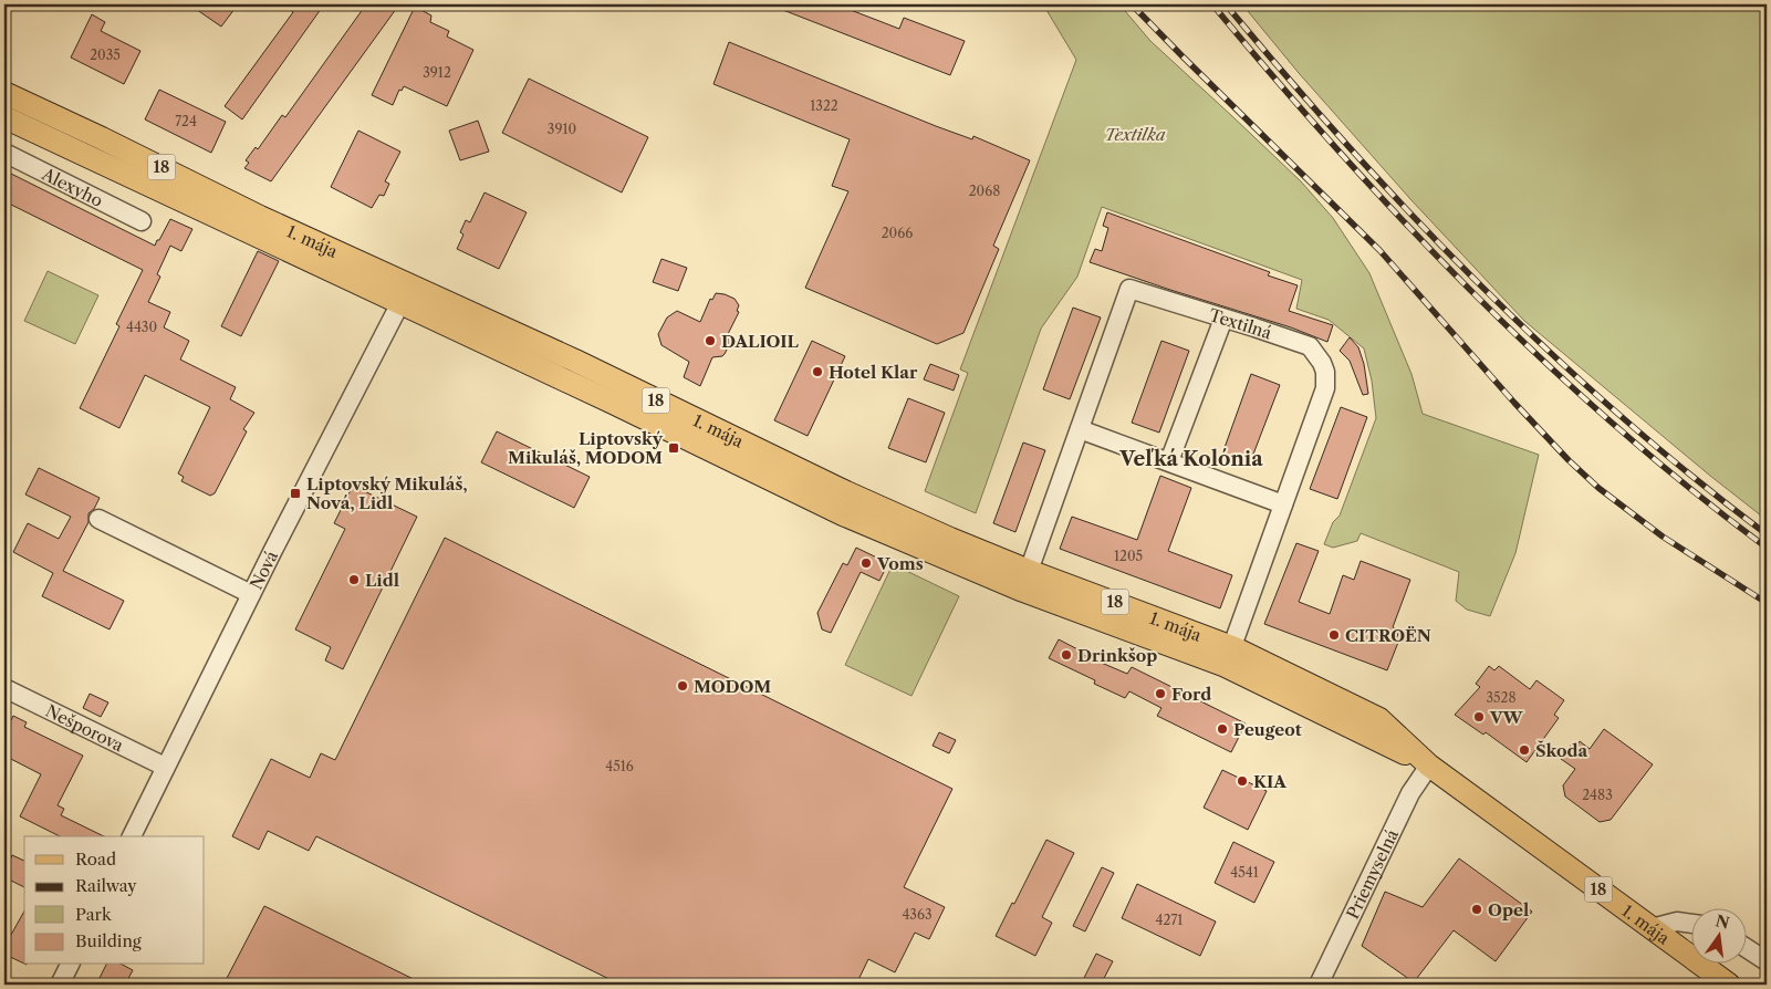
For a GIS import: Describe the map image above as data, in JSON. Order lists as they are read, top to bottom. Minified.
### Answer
{"streets":{"main road":["18","1. mája"],"street":["Alexyho","Textilná","Nová","Nešporova","Priemyselná"]},"crossings":[["1. mája","Textilná"],["1. mája","Nová"],["1. mája","Priemyselná"],["Nová","Nešporova"]],"districts":["Veľká Kolónia"],"parks":["Textilka"],"places":{"other":["DALIOIL","Hotel Klar","Voms","Lidl","CITROËN","Drinkšop","MODOM","Ford","VW","Peugeot","Škoda","KIA","Opel"],"transit":["Liptovský Mikuláš, MODOM","Liptovský Mikuláš, Nová, Lidl"]},"house_numbers":["2035","3912","1322","724","3910","2068","2066","4430","1205","3528","4516","2483","4541","4363","4271"],"legend":["Road","Railway","Park","Building"],"north":"top"}
